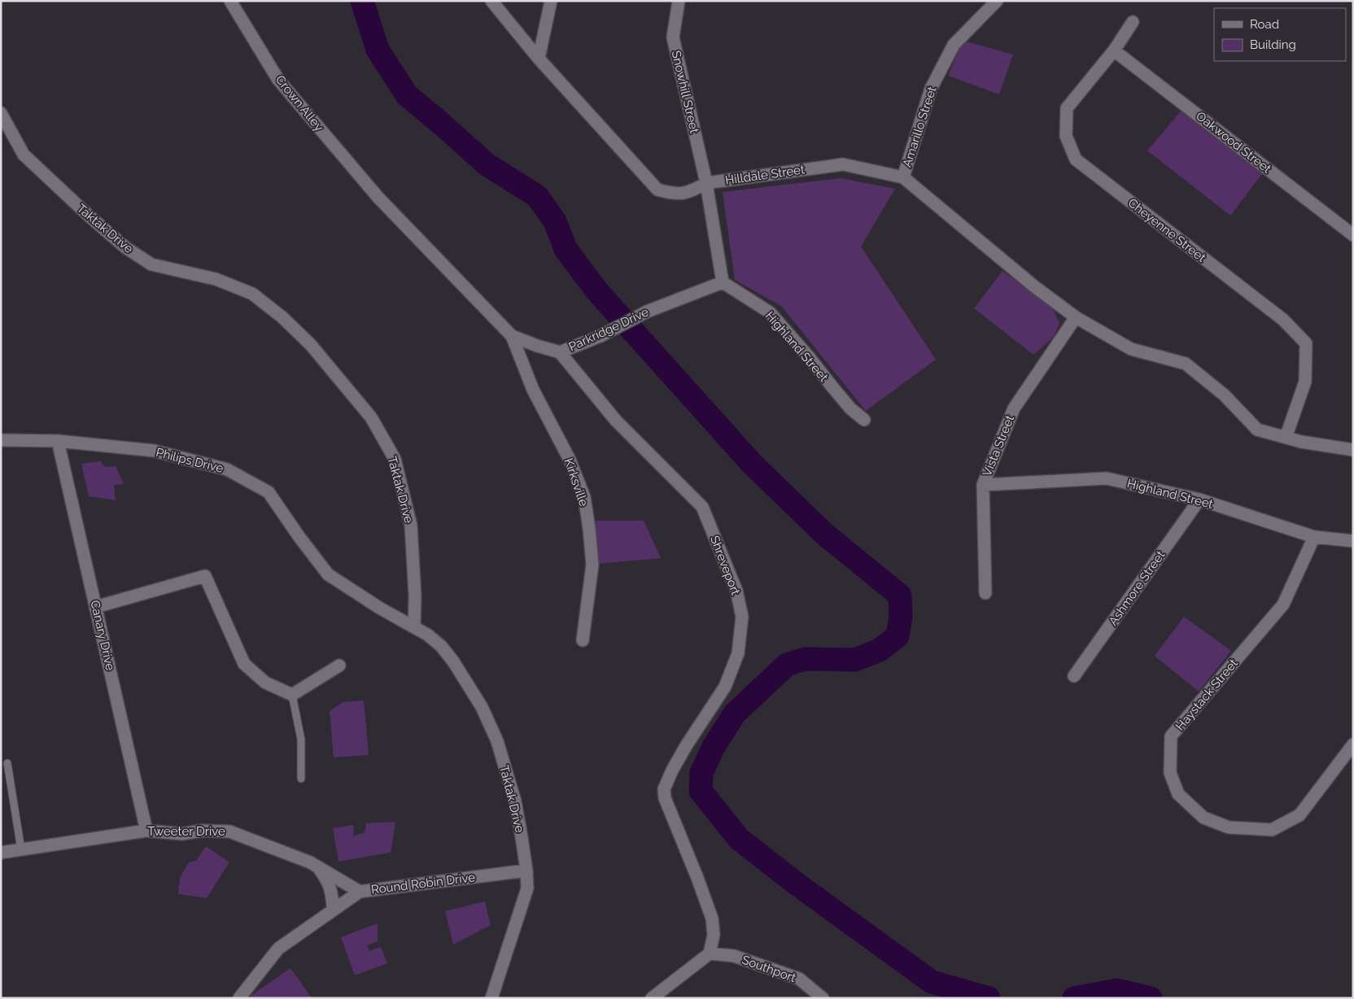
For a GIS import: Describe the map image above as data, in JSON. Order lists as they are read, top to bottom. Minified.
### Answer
{"streets":{"street":["Snowhill Street","Crown Alley","Amarillo Street","Oakwood Street","Hilldale Street","Taktak Drive","Cheyenne Street","Parkridge Drive","Highland Street","Vista Street","Philips Drive","Kirksville","Shreveport","Ashmore Street","Canary Drive","Haystack Street","Tweeter Drive","Round Robin Drive","Southport"]},"crossings":[["Snowhill Street","Hilldale Street"],["Crown Alley","Parkridge Drive"],["Amarillo Street","Hilldale Street"],["Oakwood Street","Cheyenne Street"],["Hilldale Street","Cheyenne Street"],["Hilldale Street","Vista Street"],["Taktak Drive","Philips Drive"],["Taktak Drive","Round Robin Drive"],["Parkridge Drive","Highland Street"],["Parkridge Drive","Kirksville"],["Parkridge Drive","Shreveport"],["Highland Street","Vista Street"],["Highland Street","Ashmore Street"],["Highland Street","Haystack Street"],["Philips Drive","Canary Drive"],["Shreveport","Southport"],["Canary Drive","Tweeter Drive"],["Tweeter Drive","Round Robin Drive"]],"legend":["Road","Building"]}
